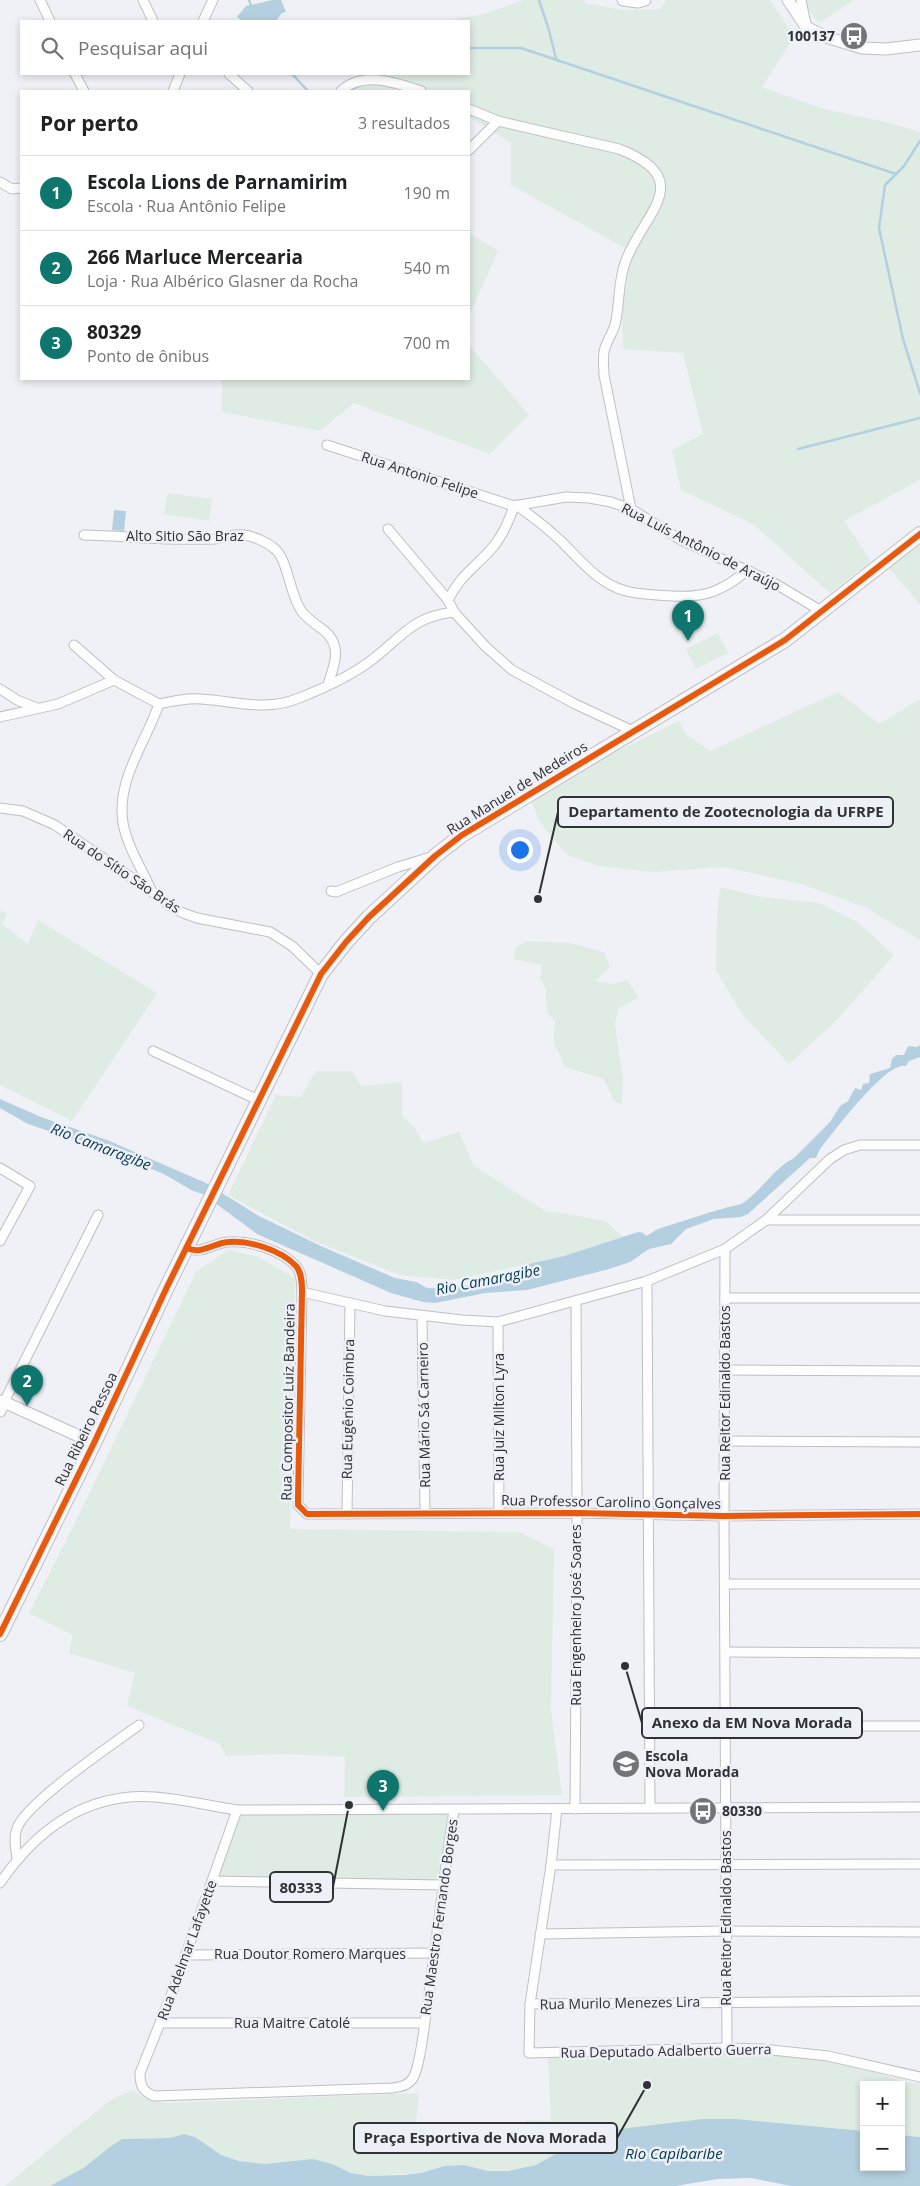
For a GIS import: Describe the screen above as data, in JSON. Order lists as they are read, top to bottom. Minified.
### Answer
{"streets":{"main road":["Rua Manuel de Medeiros","Rua Ribeiro Pessoa"],"street":["Rua Antonio Felipe","Alto Sitio São Braz","Rua Luís Antônio de Araújo","Rua do Sítio São Brás","Rua Reitor Edinaldo Bastos","Rua Compositor Luiz Bandeira","Rua Eugênio Coimbra","Rua Mário Sá Carneiro","Rua Juiz Milton Lyra","Rua Professor Carolino Gonçalves","Rua Engenheiro José Soares","Rua Maestro Fernando Borges","Rua Adelmar Lafayette","Rua Doutor Romero Marques","Rua Murilo Menezes Lira","Rua Maitre Catolé","Rua Deputado Adalberto Guerra"]},"crossings":[["Rua Antonio Felipe","Rua Luís Antônio de Araújo"],["Rua Luís Antônio de Araújo","Rua Manuel de Medeiros"],["Rua Manuel de Medeiros","Rua do Sítio São Brás"],["Rua Manuel de Medeiros","Rua Ribeiro Pessoa"],["Rua Reitor Edinaldo Bastos","Rua Professor Carolino Gonçalves"],["Rua Reitor Edinaldo Bastos","Rua Murilo Menezes Lira"],["Rua Reitor Edinaldo Bastos","Rua Deputado Adalberto Guerra"],["Rua Compositor Luiz Bandeira","Rua Ribeiro Pessoa"],["Rua Compositor Luiz Bandeira","Rua Professor Carolino Gonçalves"],["Rua Eugênio Coimbra","Rua Professor Carolino Gonçalves"],["Rua Mário Sá Carneiro","Rua Professor Carolino Gonçalves"],["Rua Juiz Milton Lyra","Rua Professor Carolino Gonçalves"],["Rua Professor Carolino Gonçalves","Rua Engenheiro José Soares"],["Rua Maestro Fernando Borges","Rua Adelmar Lafayette"],["Rua Maestro Fernando Borges","Rua Doutor Romero Marques"],["Rua Maestro Fernando Borges","Rua Maitre Catolé"],["Rua Adelmar Lafayette","Rua Doutor Romero Marques"],["Rua Adelmar Lafayette","Rua Maitre Catolé"],["Rua Murilo Menezes Lira","Rua Deputado Adalberto Guerra"]],"water":["Rio Camaragibe","Rio Capibaribe"],"places":{"bus stop":["100137","80330"],"other":["Departamento de Zootecnologia da UFRPE","Anexo da EM Nova Morada","80333","Praça Esportiva de Nova Morada"],"school or university":["Escola Nova Morada"]},"page":{"search":"Pesquisar aqui","heading":["Por perto","3 resultados"],"list":[{"mark":"1","name":"Escola Lions de Parnamirim","note":"Escola · Rua Antônio Felipe","value":"190 m"},{"mark":"2","name":"266 Marluce Mercearia","note":"Loja · Rua Albérico Glasner da Rocha","value":"540 m"},{"mark":"3","name":"80329","note":"Ponto de ônibus","value":"700 m"}],"pins":["1","2","3"],"map_buttons":["+","−"]}}
